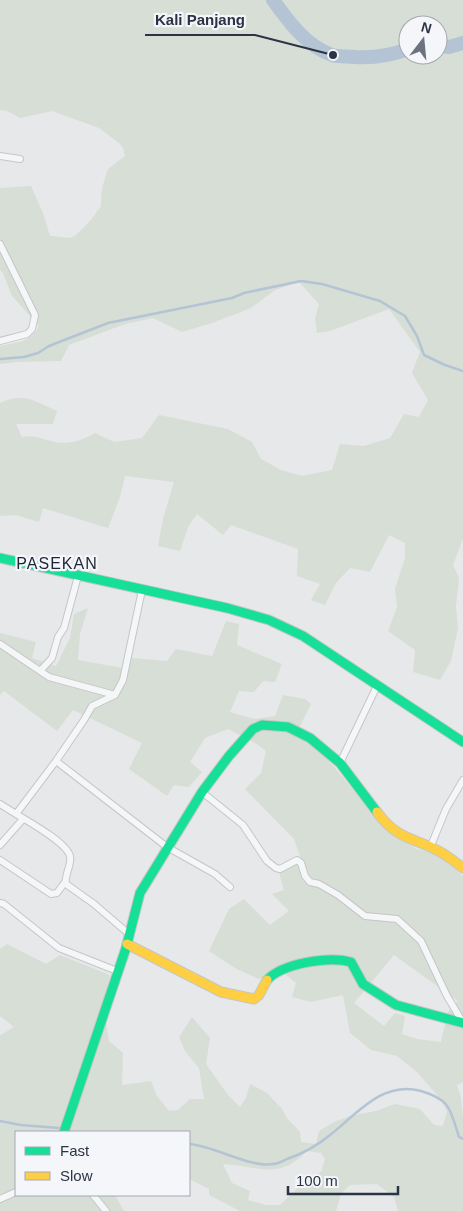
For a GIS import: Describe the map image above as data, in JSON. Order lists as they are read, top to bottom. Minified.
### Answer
{"districts":["PASEKAN"],"places":["Kali Panjang"],"legend":["Fast","Slow"],"scale_bar":"100 m","north":"top"}
